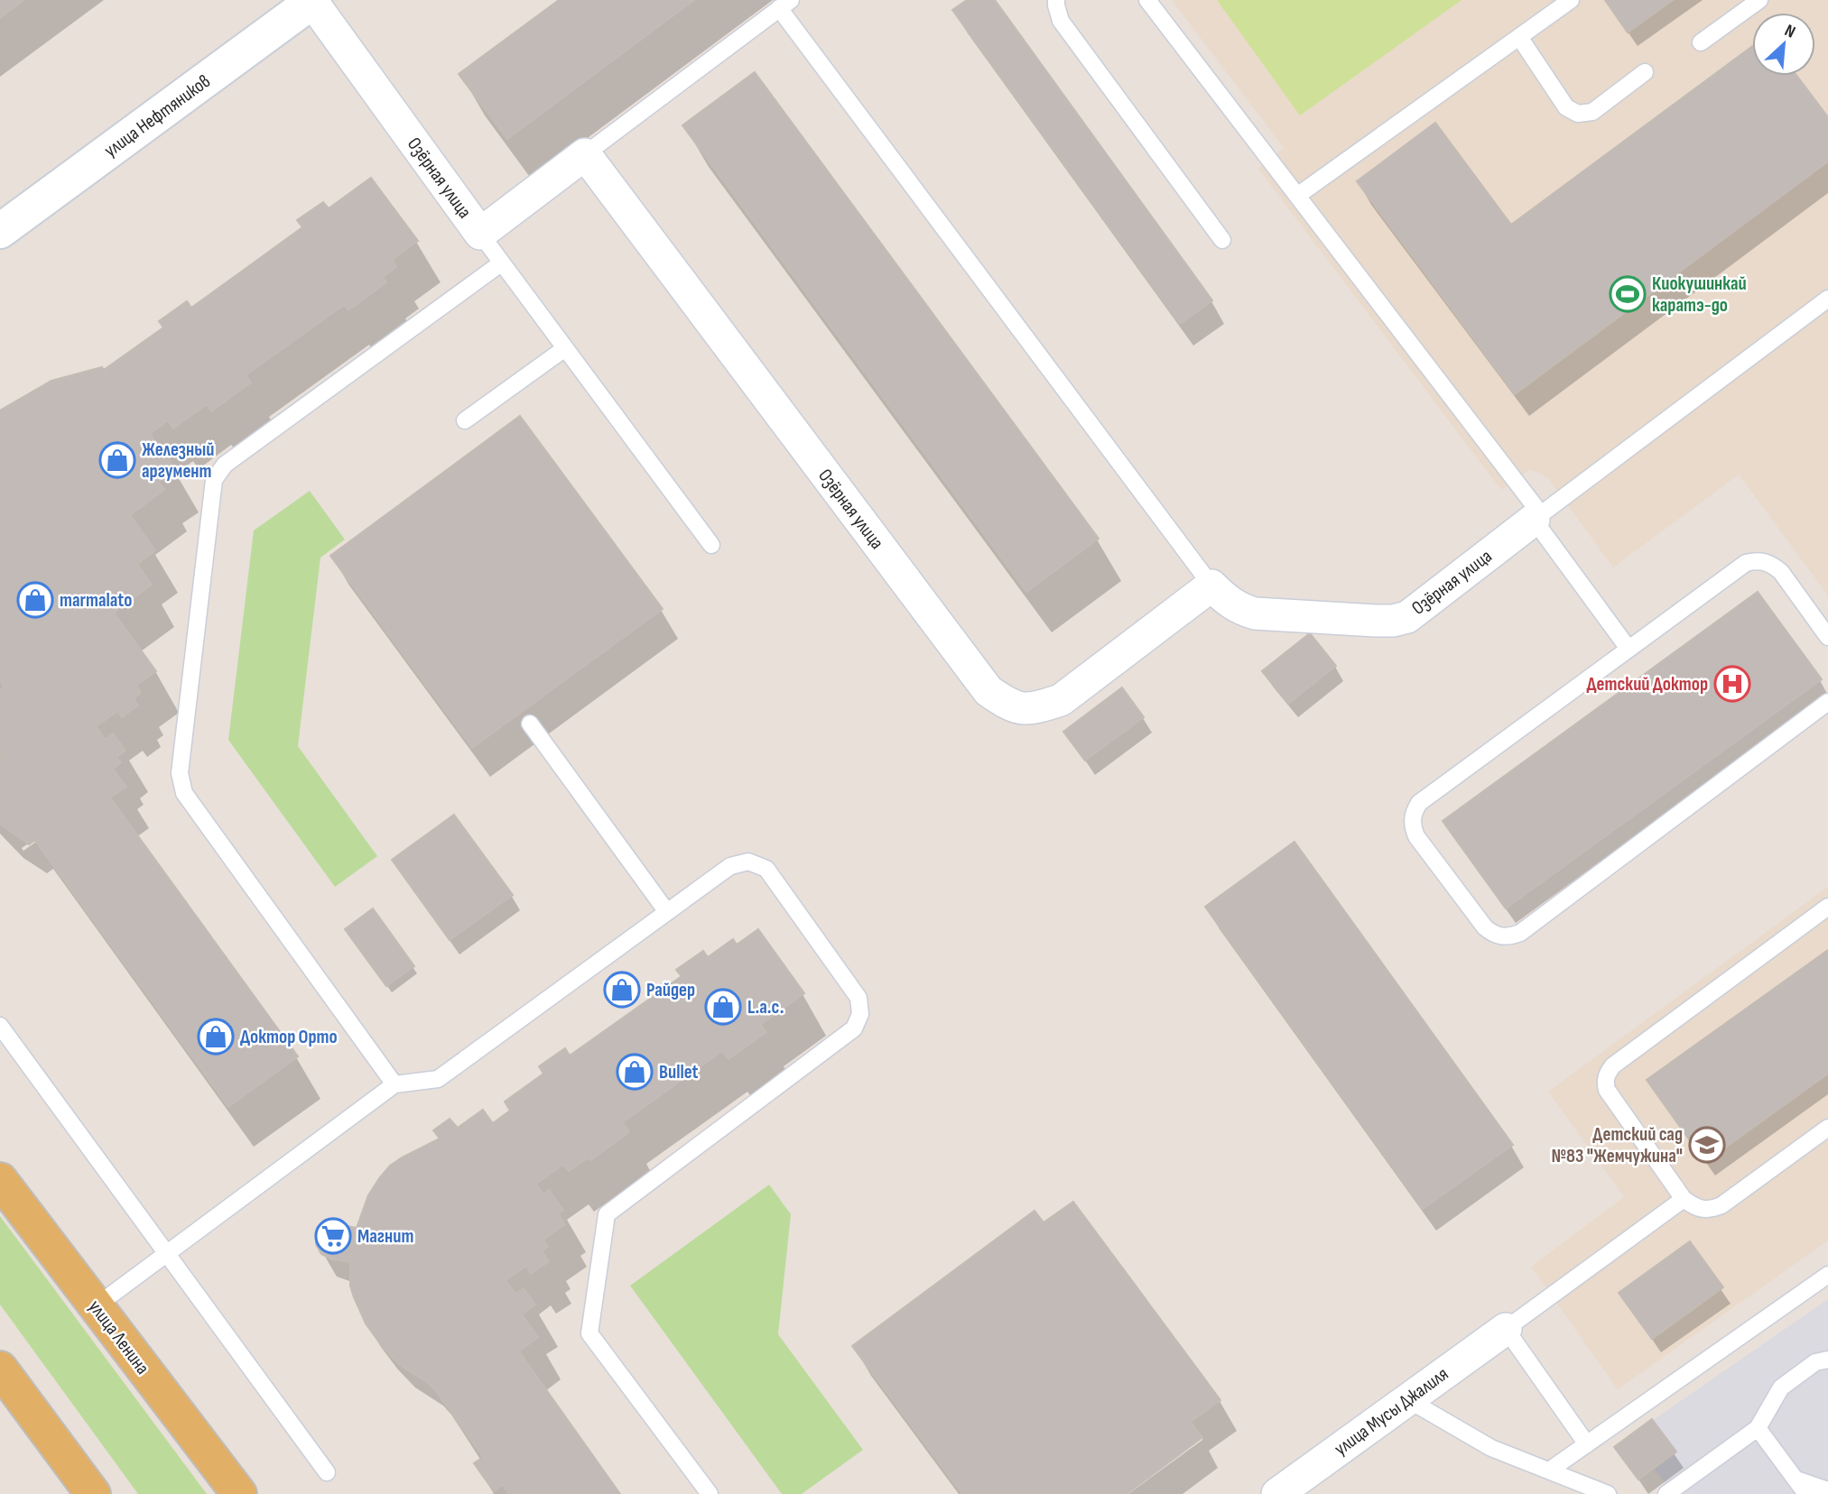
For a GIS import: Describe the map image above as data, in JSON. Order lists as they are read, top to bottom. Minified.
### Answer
{"streets":{"main road":["улица Нефтяников","улица Ленина"],"street":["Озёрная улица","улица Мусы Джалиля"]},"crossings":[["улица Нефтяников","Озёрная улица"]],"places":{"sports":["Киокушинкай каратэ-до"],"shop":["Железный аргумент","marmalato","Райдер","L.a.c.","Доктор Орто","Bullet"],"hospital":["Детский Доктор"],"school or university":["Детский сад №83 \"Жемчужина\""],"supermarket":["Магнит"]},"north":"top right"}
